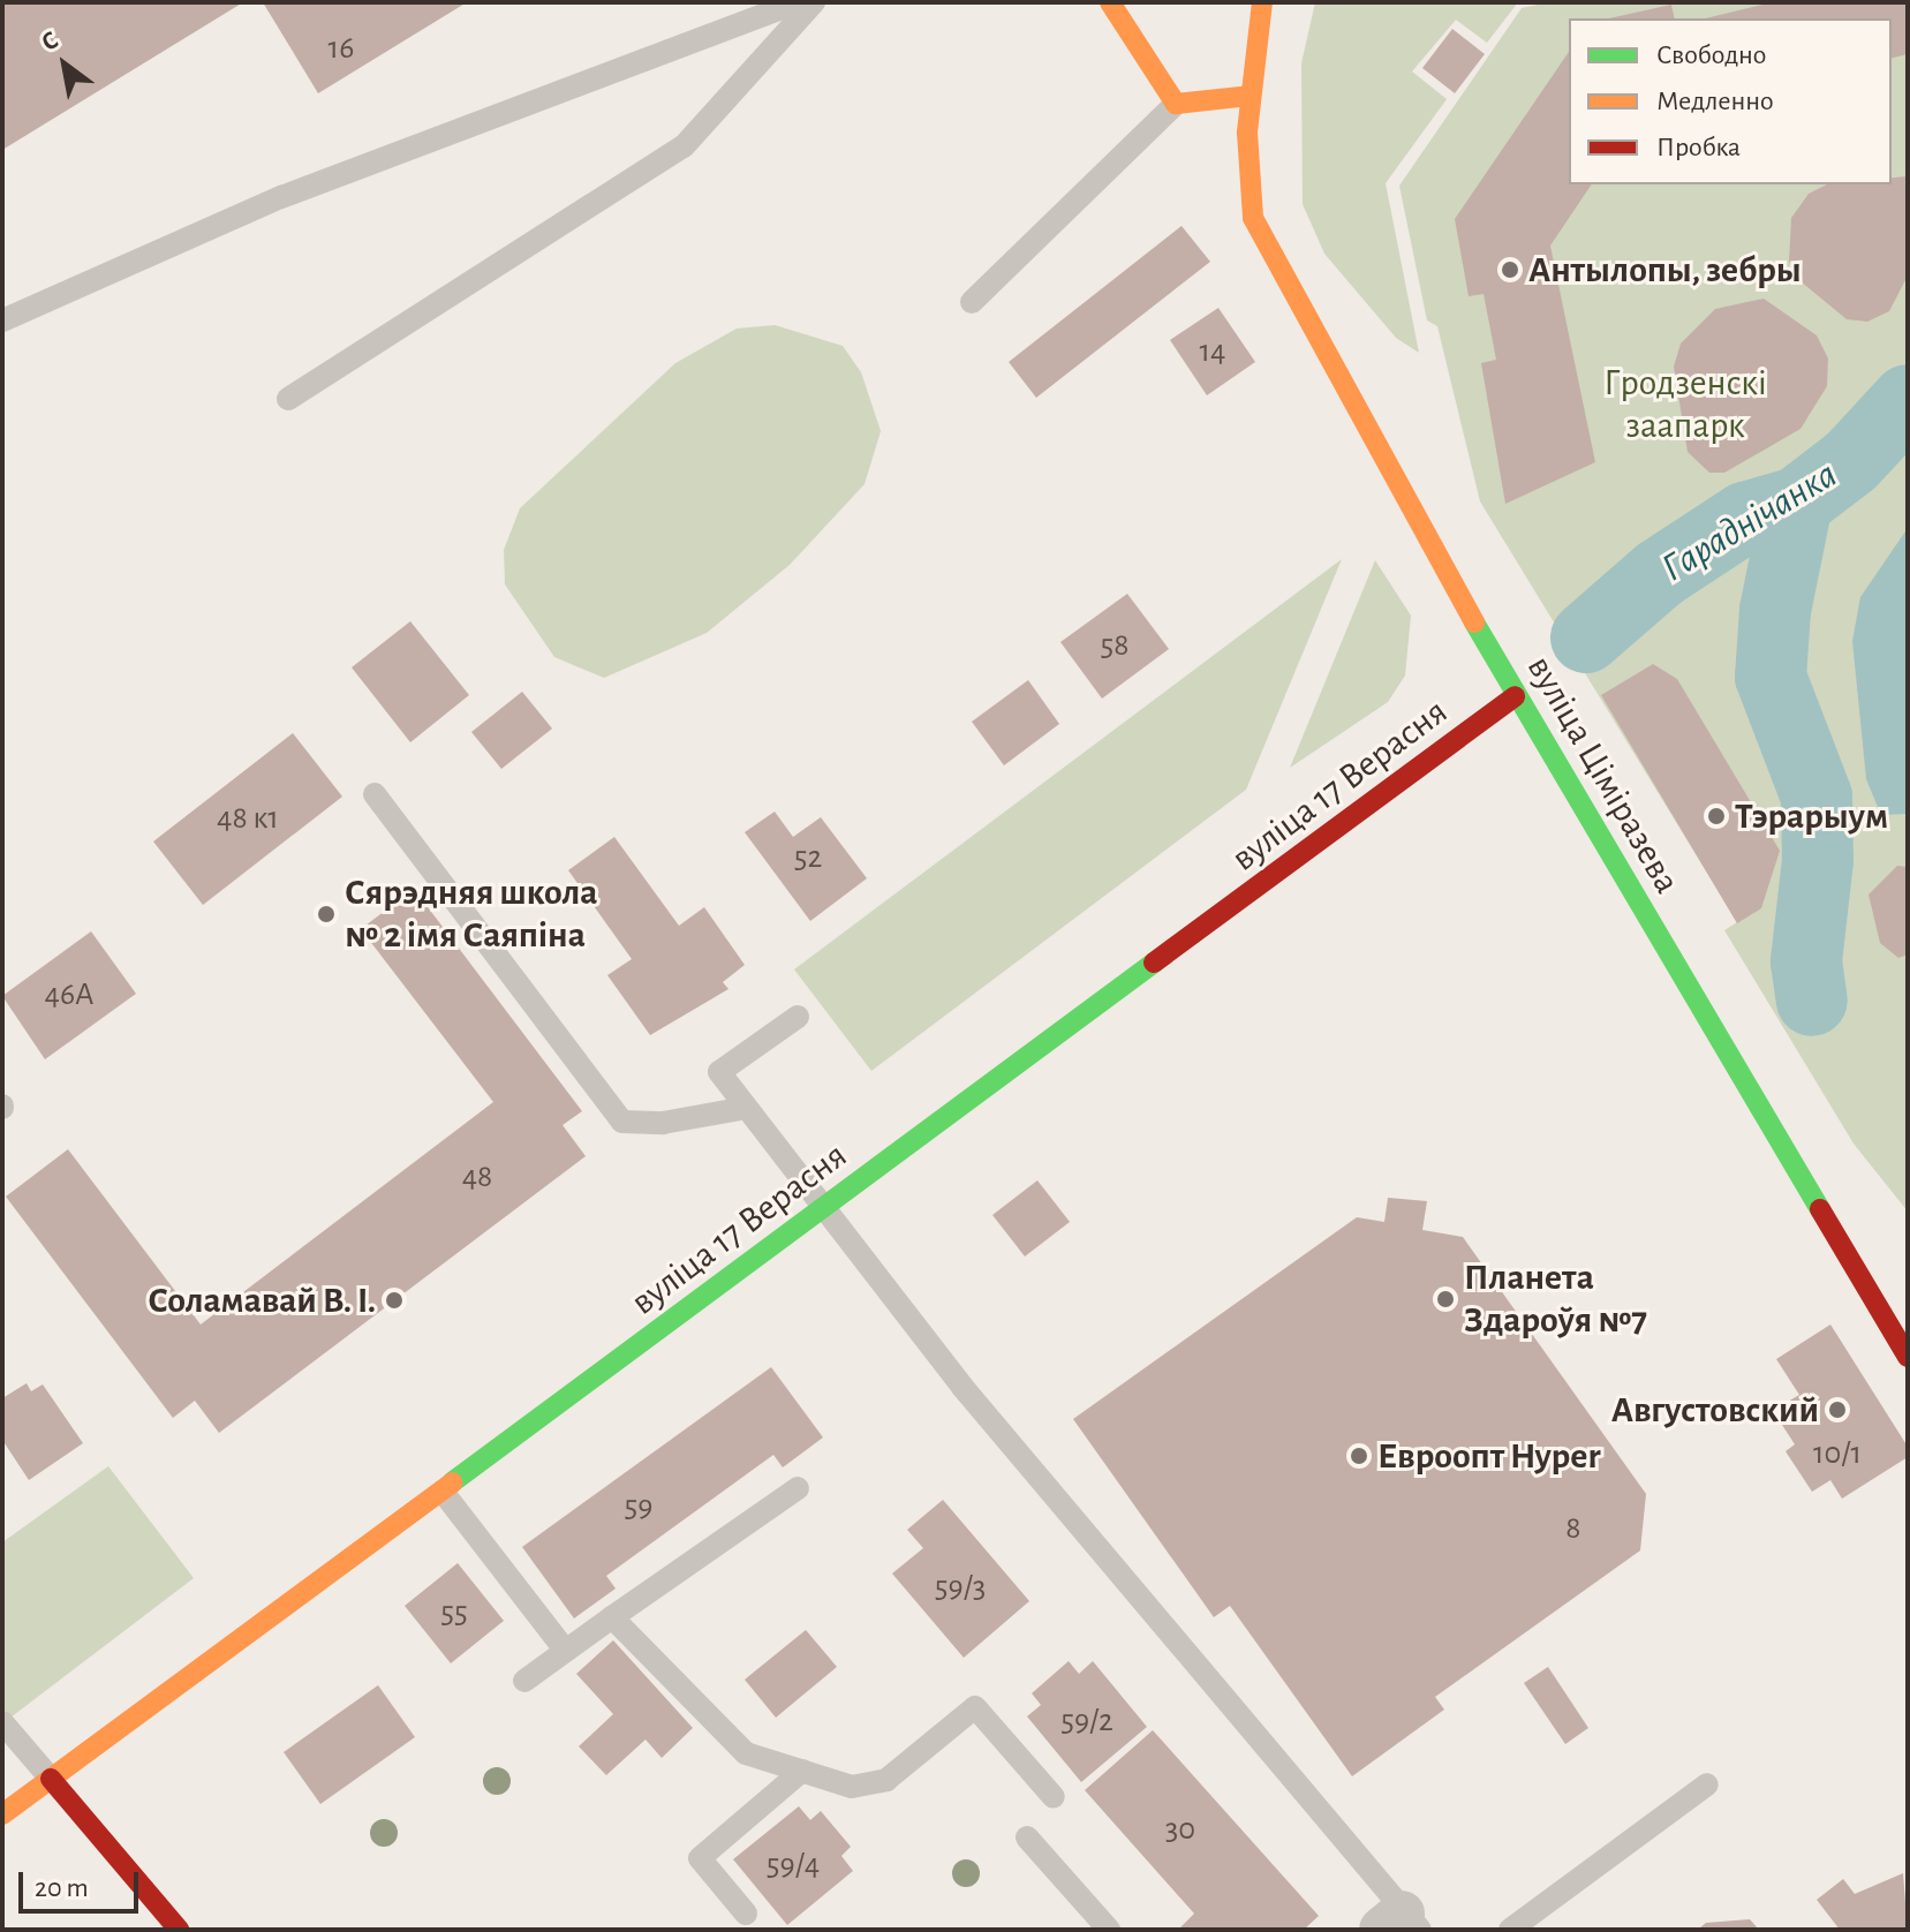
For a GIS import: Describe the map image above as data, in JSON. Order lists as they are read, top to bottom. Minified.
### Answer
{"streets":{"street":["вуліца Ціміразева","вуліца 17 Верасня"]},"crossings":[["вуліца Ціміразева","вуліца 17 Верасня"]],"water":["Гараднічанка"],"parks":["Гродзенскі заапарк"],"places":["Антылопы, зебры","Тэрарыум","Сярэдняя школа № 2 імя Саяпіна","Планета Здароўя №7","Соламавай В. І.","Августовский","Евроопт Hyper"],"house_numbers":["16","14","58","48 к1","52","46А","48","10/1","59","8","59/3","55","59/2","30","59/4"],"legend":["Свободно","Медленно","Пробка"],"scale_bar":"20 m","north":"top left"}
